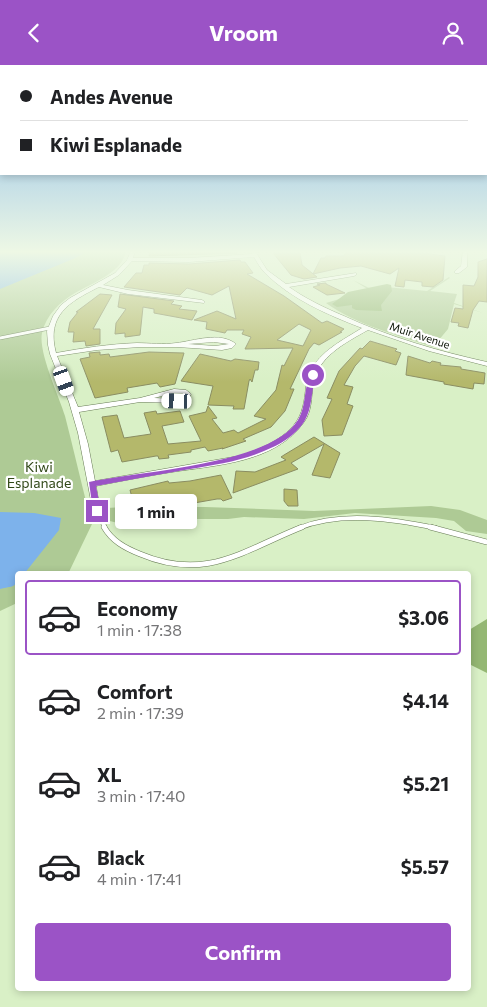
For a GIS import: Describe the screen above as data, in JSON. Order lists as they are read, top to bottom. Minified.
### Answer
{"streets":{"street":["Muir Avenue"]},"parks":["Kiwi Esplanade"],"page":{"header":"Vroom","banner":["Andes Avenue","Kiwi Esplanade"],"bubble":"1 min","list":[{"name":"Economy","note":"1 min · 17:38","value":"$3.06"},{"name":"Comfort","note":"2 min · 17:39","value":"$4.14"},{"name":"XL","note":"3 min · 17:40","value":"$5.21"},{"name":"Black","note":"4 min · 17:41","value":"$5.57"}],"buttons":"Confirm"}}
